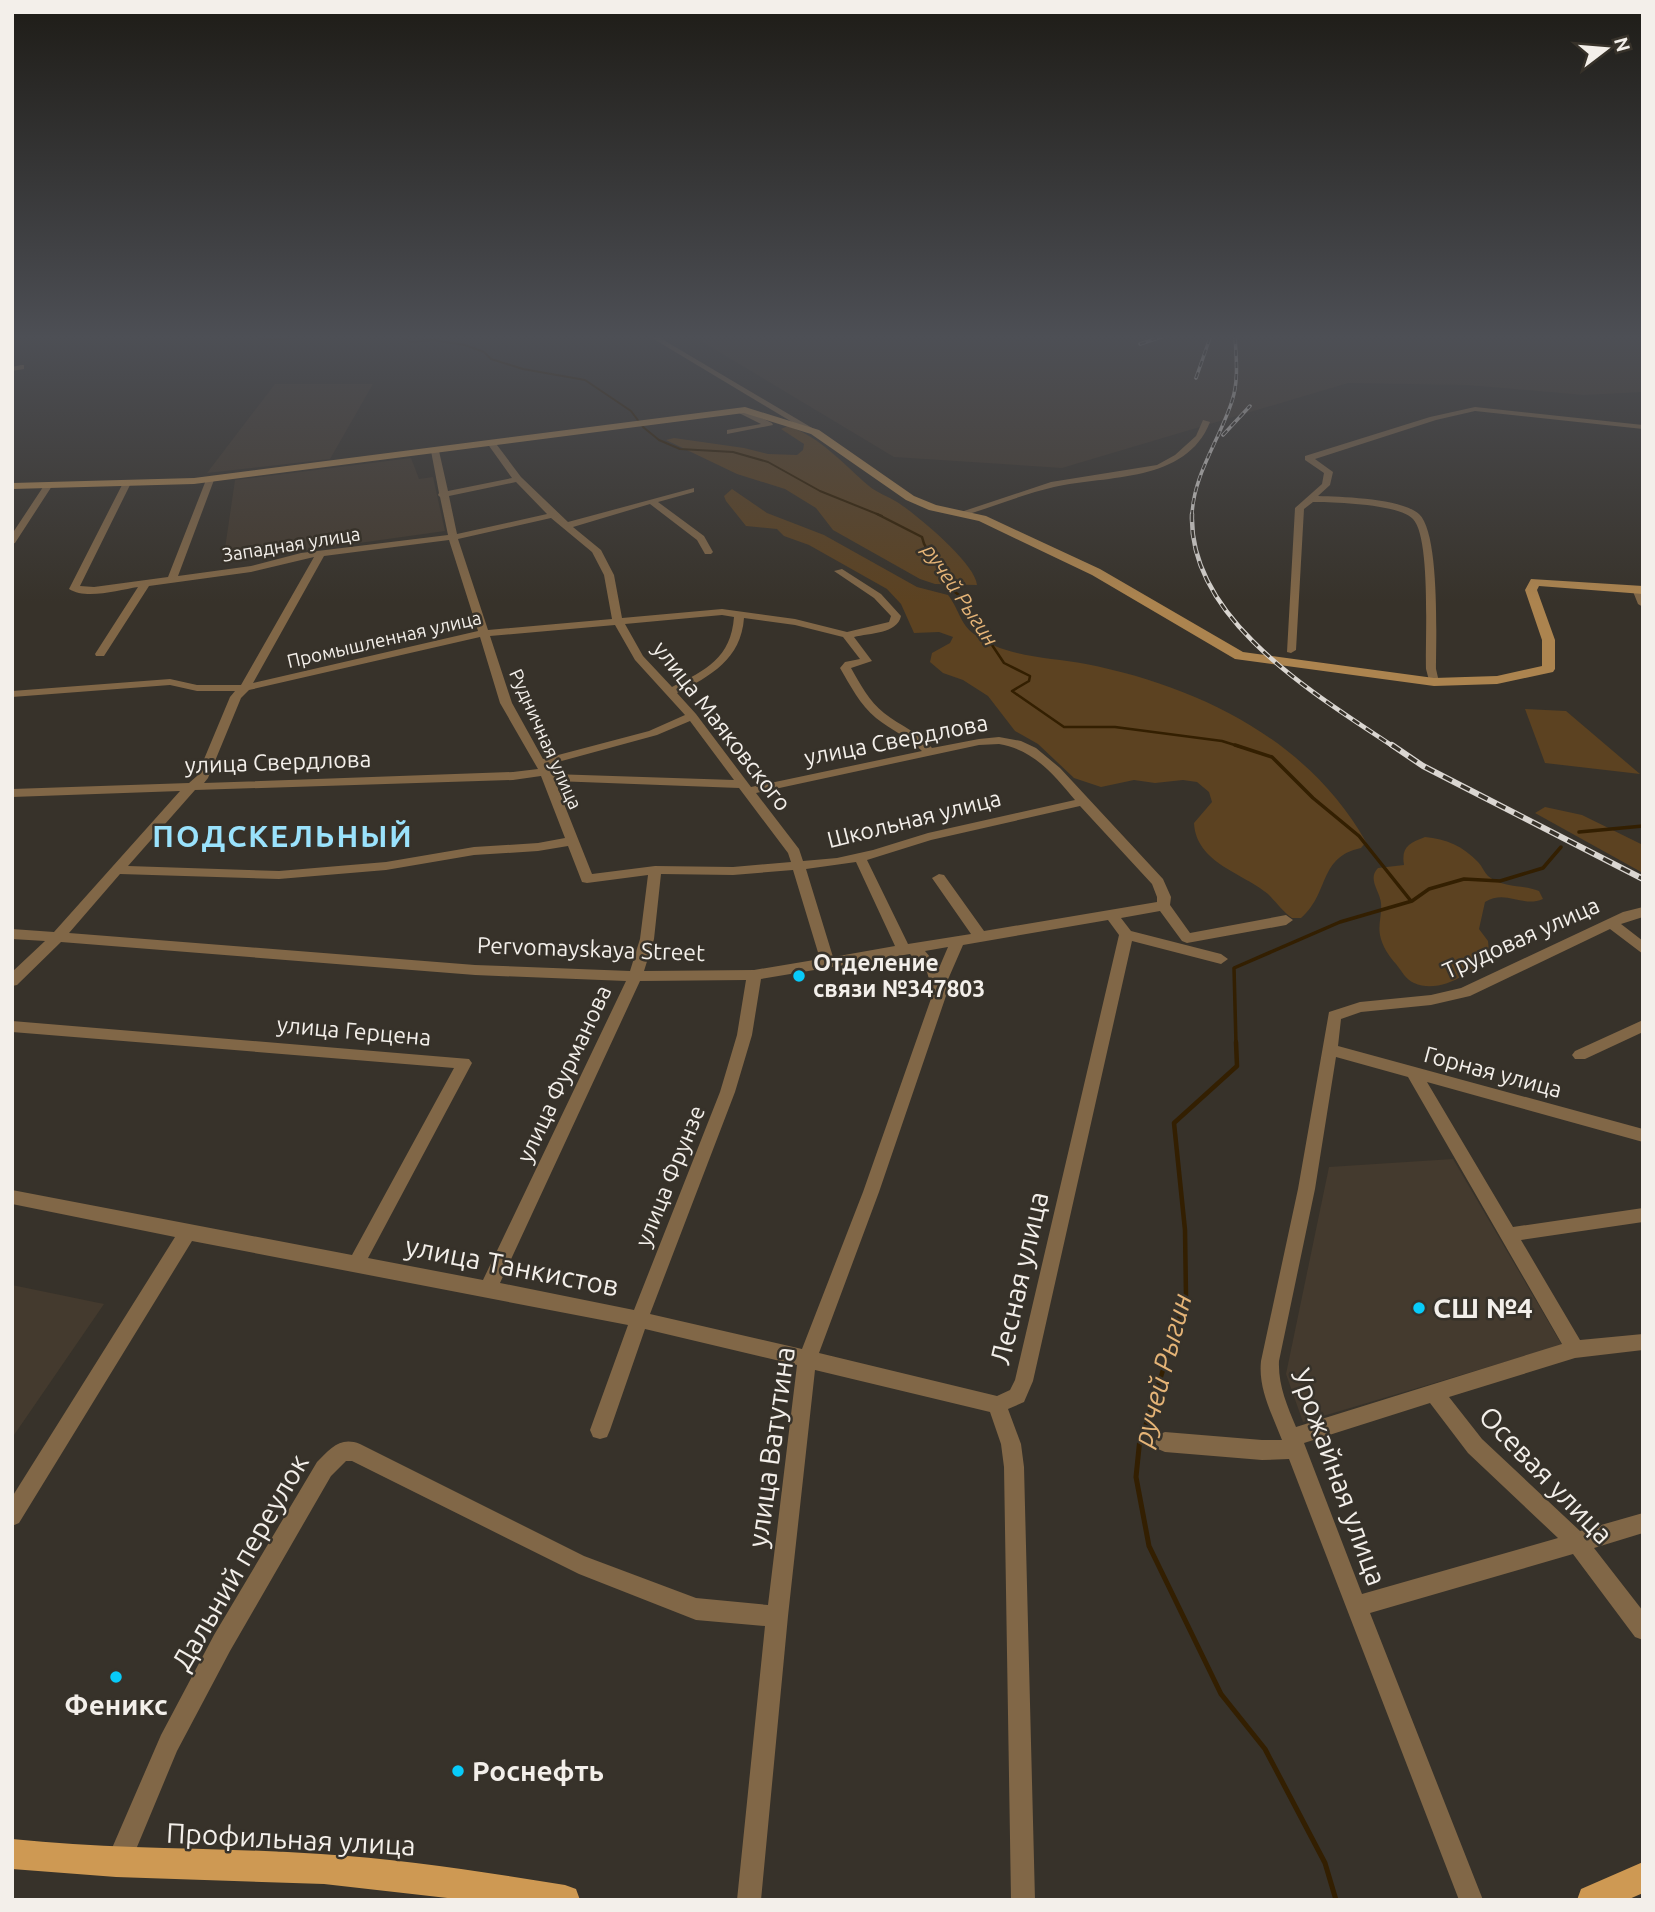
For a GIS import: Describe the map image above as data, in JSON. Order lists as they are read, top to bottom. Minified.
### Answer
{"streets":{"main road":["Профильная улица"],"street":["Западная улица","Промышленная улица","улица Маяковского","Рудничная улица","улица Свердлова","Школьная улица","Трудовая улица","Pervomayskaya Street","улица Герцена","Горная улица","улица Фурманова","улица Фрунзе","улица Танкистов","Лесная улица","улица Ватутина","Осевая улица","Урожайная улица","Дальний переулок"]},"crossings":[["Западная улица","улица Маяковского"],["Западная улица","Рудничная улица"],["Промышленная улица","улица Маяковского"],["Промышленная улица","Рудничная улица"],["улица Маяковского","улица Свердлова"],["улица Маяковского","Школьная улица"],["улица Маяковского","Pervomayskaya Street"],["Рудничная улица","улица Свердлова"],["Рудничная улица","Школьная улица"],["улица Свердлова","Школьная улица"],["Школьная улица","улица Фурманова"],["Трудовая улица","Урожайная улица"],["Pervomayskaya Street","улица Фурманова"],["Pervomayskaya Street","улица Фрунзе"],["Pervomayskaya Street","улица Ватутина"],["улица Герцена","улица Танкистов"],["Горная улица","Урожайная улица"],["улица Фурманова","улица Танкистов"],["улица Фрунзе","улица Танкистов"],["улица Танкистов","Лесная улица"],["улица Танкистов","улица Ватутина"],["улица Ватутина","Дальний переулок"],["Дальний переулок","Профильная улица"]],"districts":["ПОДСКЕЛЬНЫЙ"],"water":["ручей Рыгин"],"places":["Отделение связи №347803","СШ №4","Феникс","Роснефть"],"north":"right"}
